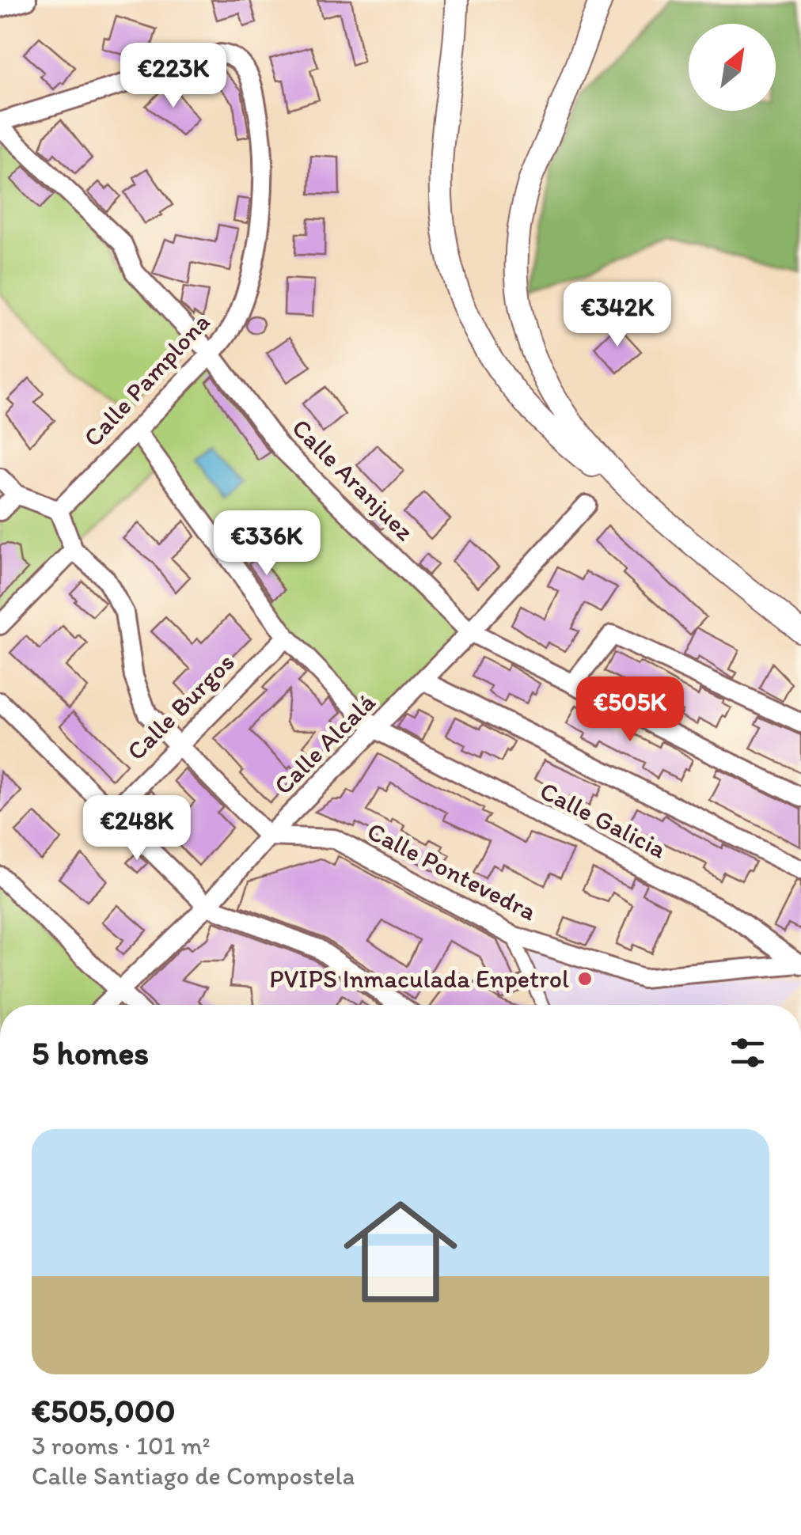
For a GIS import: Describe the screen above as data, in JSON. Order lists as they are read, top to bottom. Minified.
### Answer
{"streets":{"street":["Calle Pamplona","Calle Aranjuez","Calle Burgos","Calle Alcalá","Calle Galicia","Calle Pontevedra"]},"crossings":[["Calle Pamplona","Calle Aranjuez"],["Calle Pamplona","Calle Galicia"],["Calle Aranjuez","Calle Alcalá"],["Calle Burgos","Calle Galicia"],["Calle Alcalá","Calle Galicia"],["Calle Alcalá","Calle Pontevedra"],["Calle Galicia","Calle Pontevedra"]],"places":["PVIPS Inmaculada Enpetrol"],"north":"top right","page":{"price":["€223K","€342K","€336K","€505K","€248K"],"heading":"5 homes","list":[{"name":"€505,000","note":"3 rooms · 101 m² · Calle Santiago de Compostela"}]}}
